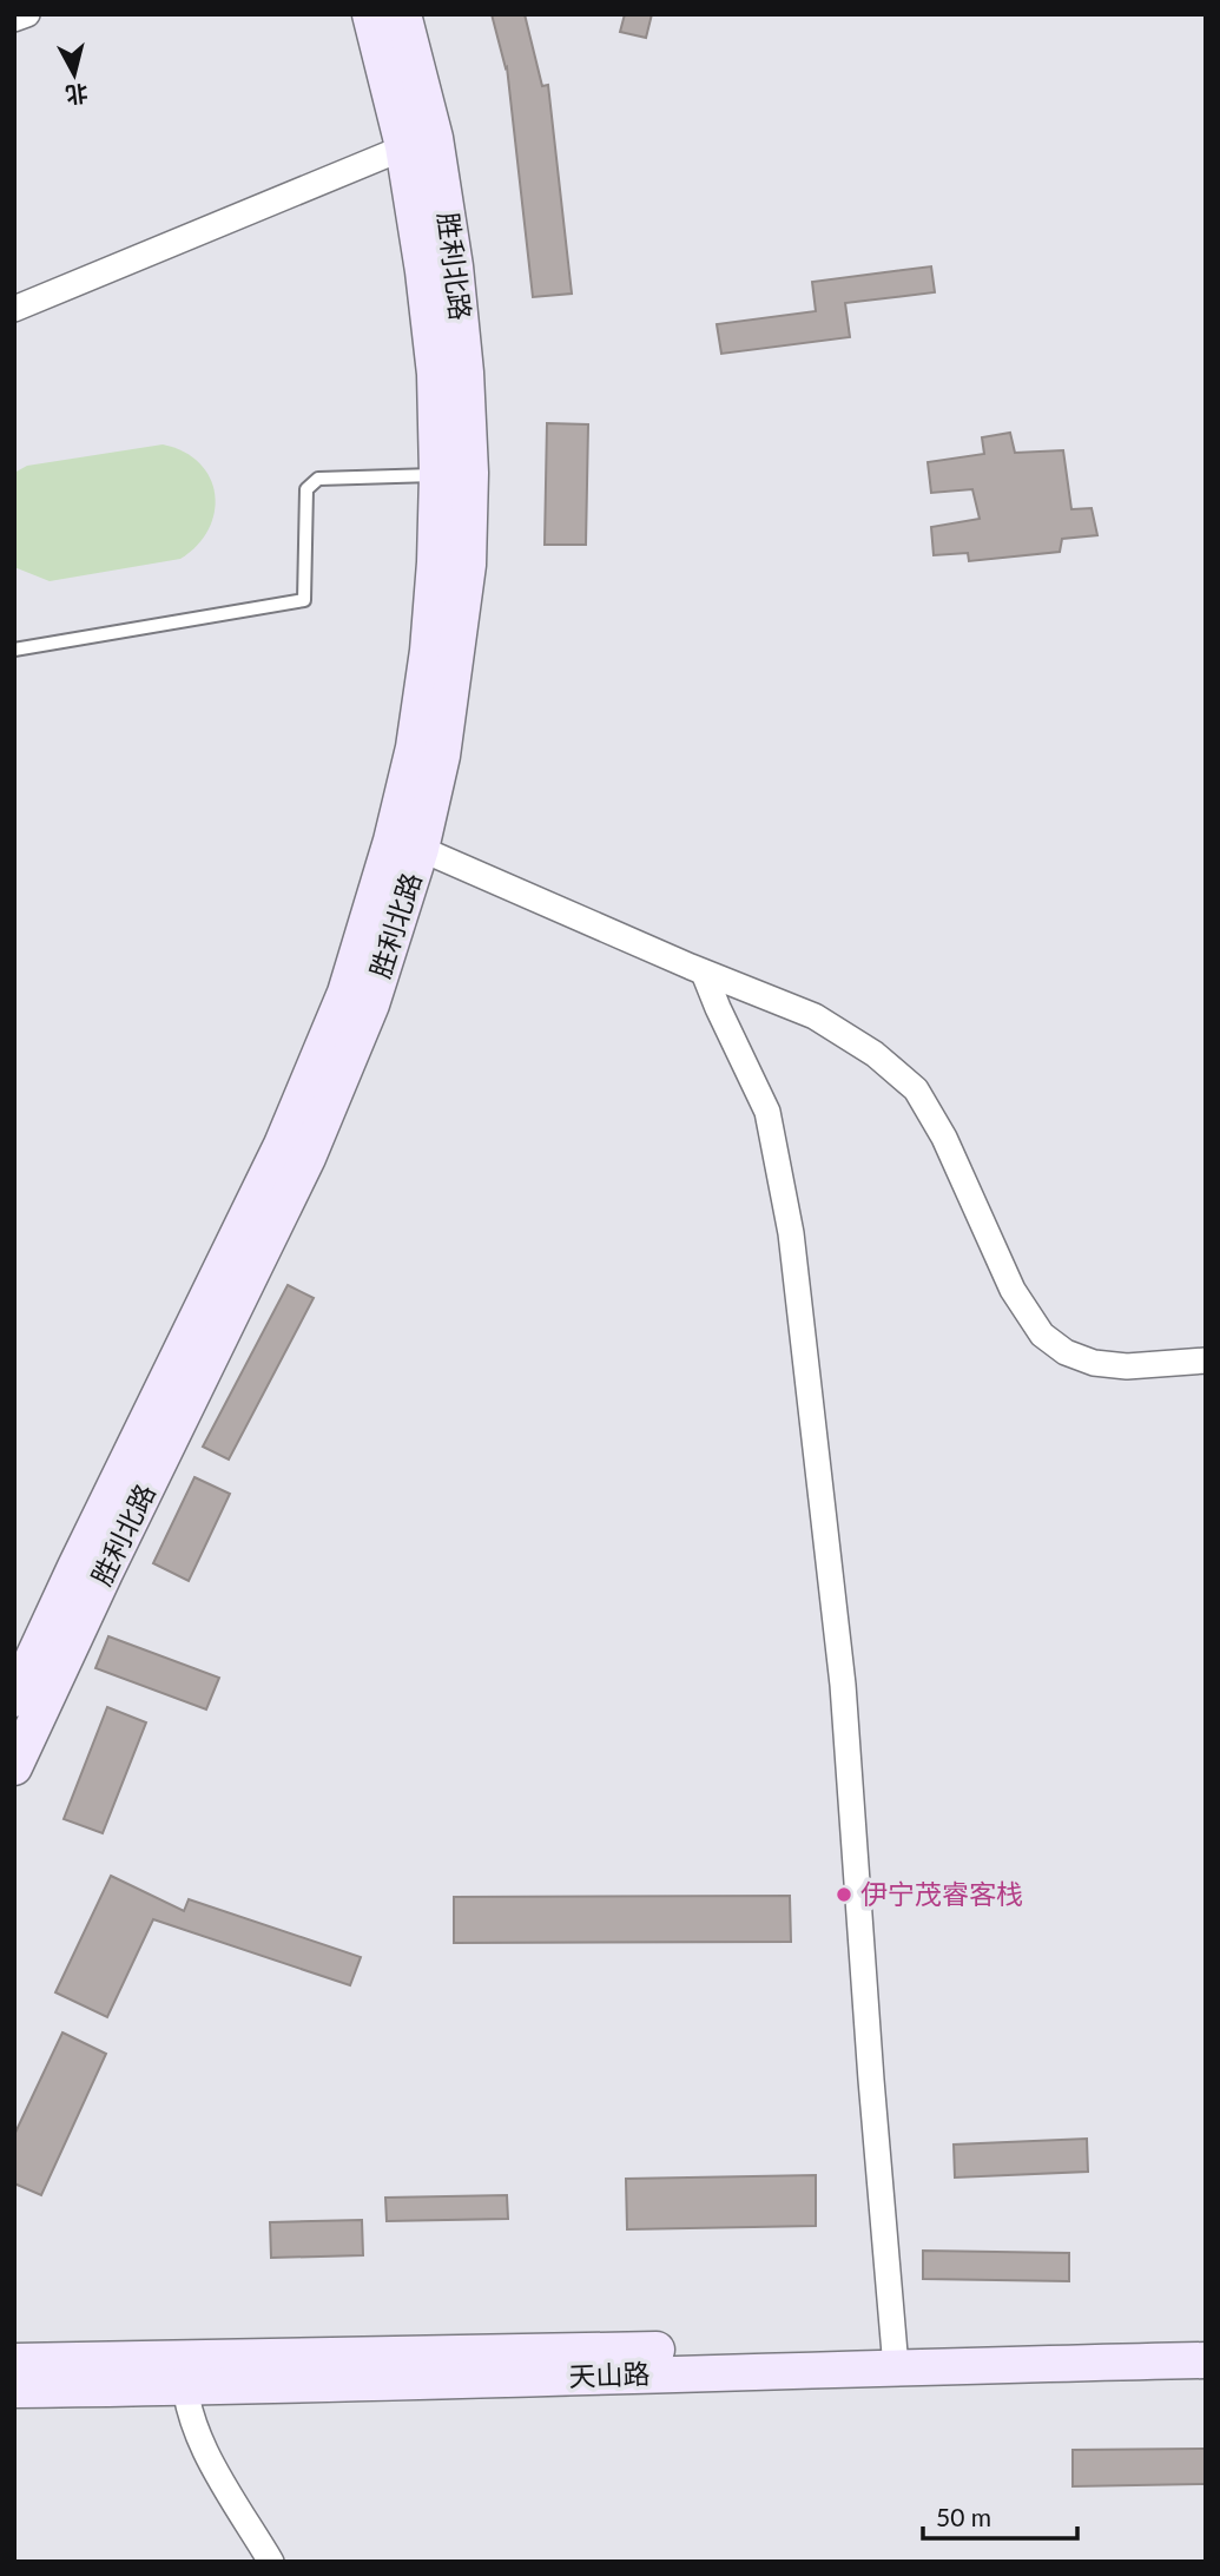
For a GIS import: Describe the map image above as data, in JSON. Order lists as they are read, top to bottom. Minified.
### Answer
{"streets":{"main road":["胜利北路","天山路"]},"places":["伊宁茂睿客栈"],"scale_bar":"50 m","north":"bottom"}
